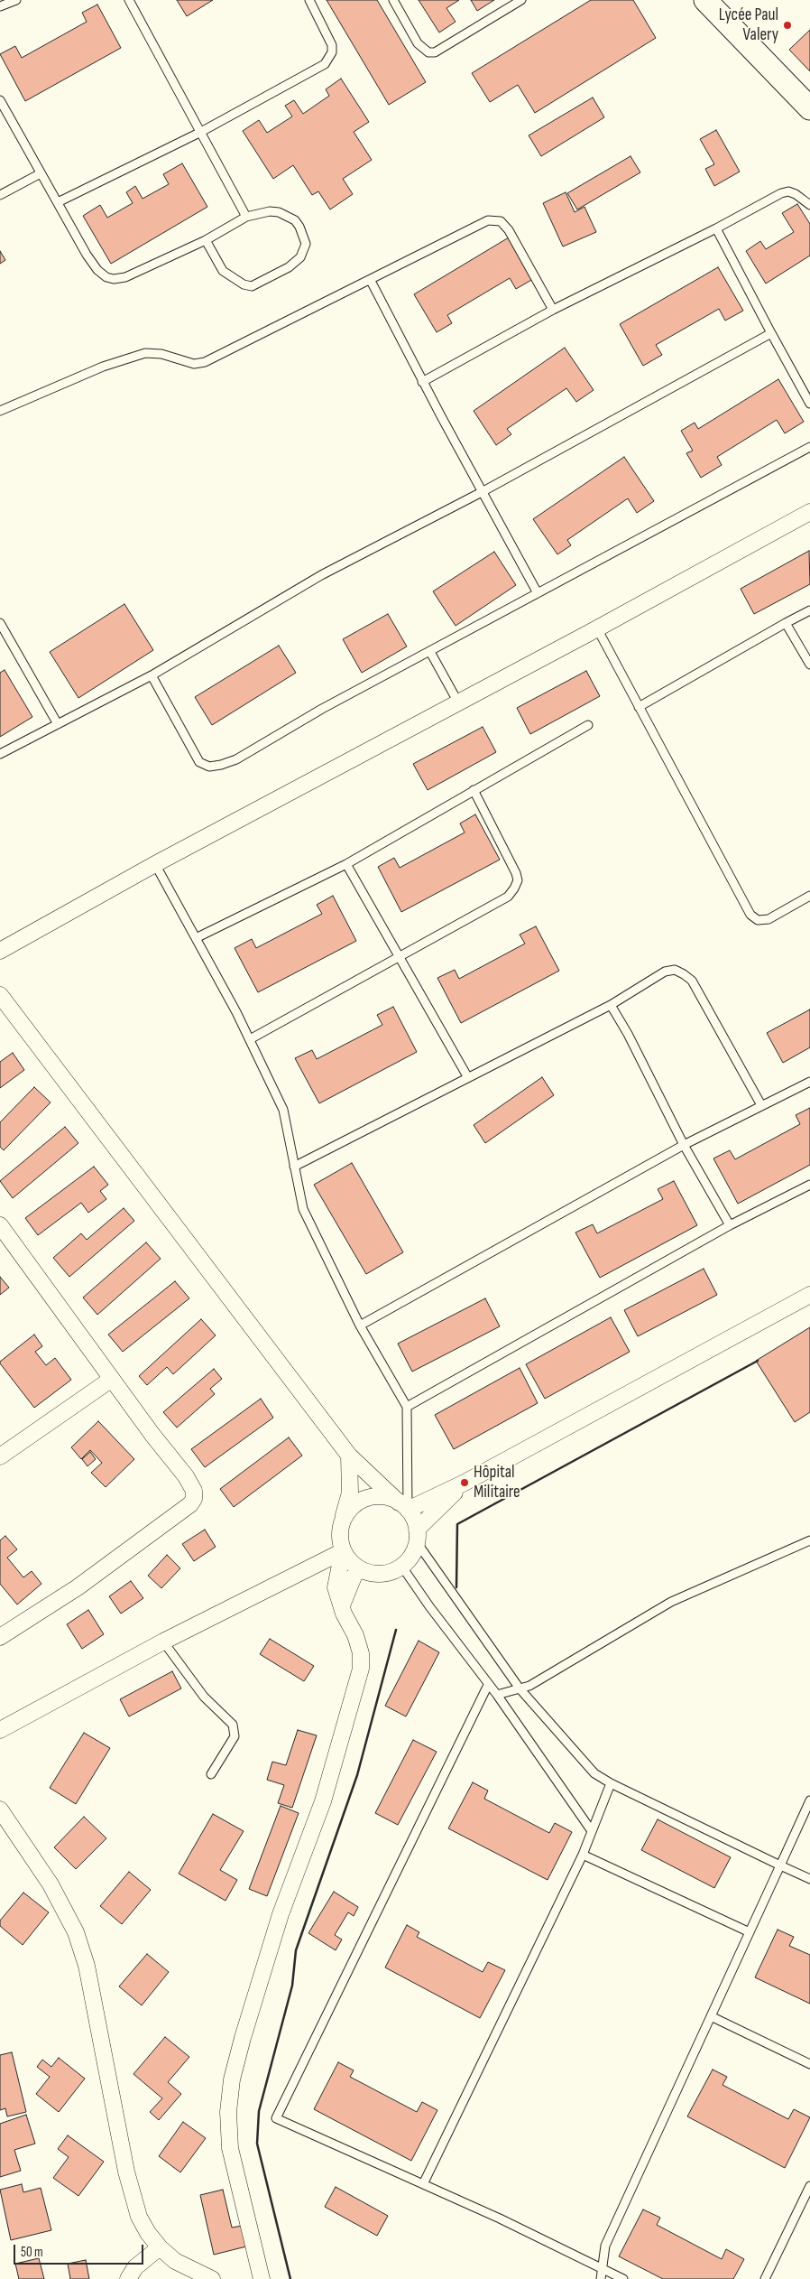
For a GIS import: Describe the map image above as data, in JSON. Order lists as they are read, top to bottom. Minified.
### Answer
{"places":["Lycée Paul Valery","Hôpital Militaire"],"scale_bar":"50 m"}
